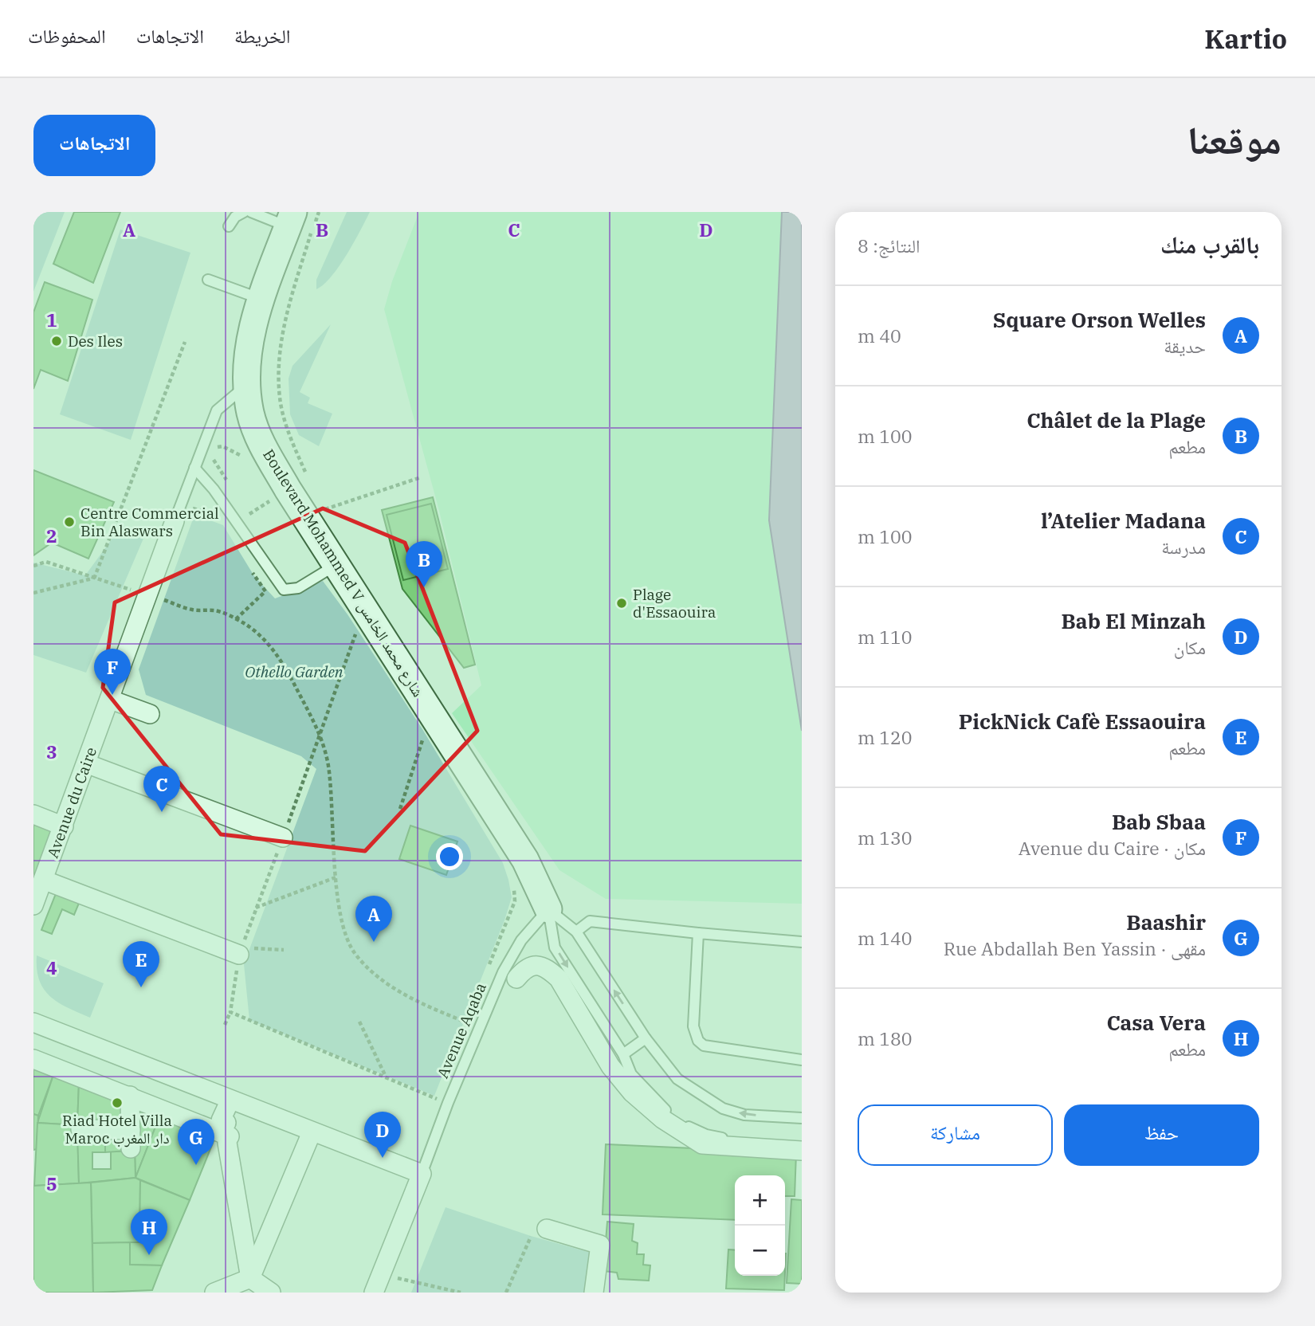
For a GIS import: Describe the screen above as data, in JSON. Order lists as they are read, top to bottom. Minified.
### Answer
{"streets":{"street":["Boulevard Mohammed V شارع محمد الخامس","Avenue du Caire"],"lane":["Avenue Aqaba"]},"crossings":[["Boulevard Mohammed V شارع محمد الخامس","Avenue Aqaba"]],"parks":["Othello Garden"],"places":["Des Iles","Centre Commercial Bin Alaswars","Plage d'Essaouira","Riad Hotel Villa Maroc دار المغرب"],"page":{"header":"Kartio","nav":["الخريطة","الاتجاهات","المحفوظات"],"title":"موقعنا","buttons":["الاتجاهات",["حفظ","مشاركة"]],"heading":["بالقرب منك","النتائج: 8"],"list":[{"mark":"A","name":"Square Orson Welles","note":"حديقة","value":"40 m"},{"mark":"B","name":"Châlet de la Plage","note":"مطعم","value":"100 m"},{"mark":"C","name":"l’Atelier Madana","note":"مدرسة","value":"100 m"},{"mark":"D","name":"Bab El Minzah","note":"مكان","value":"110 m"},{"mark":"E","name":"PickNick Cafè Essaouira","note":"مطعم","value":"120 m"},{"mark":"F","name":"Bab Sbaa","note":"مكان · Avenue du Caire","value":"130 m"},{"mark":"G","name":"Baashir","note":"مقهى · Rue Abdallah Ben Yassin","value":"140 m"},{"mark":"H","name":"Casa Vera","note":"مطعم","value":"180 m"}],"pins":["B","F","C","A","E","D","G","H"],"map_buttons":["+","−"]},"grid":{"columns":["A","B","C","D"],"rows":["1","2","3","4","5"]}}
